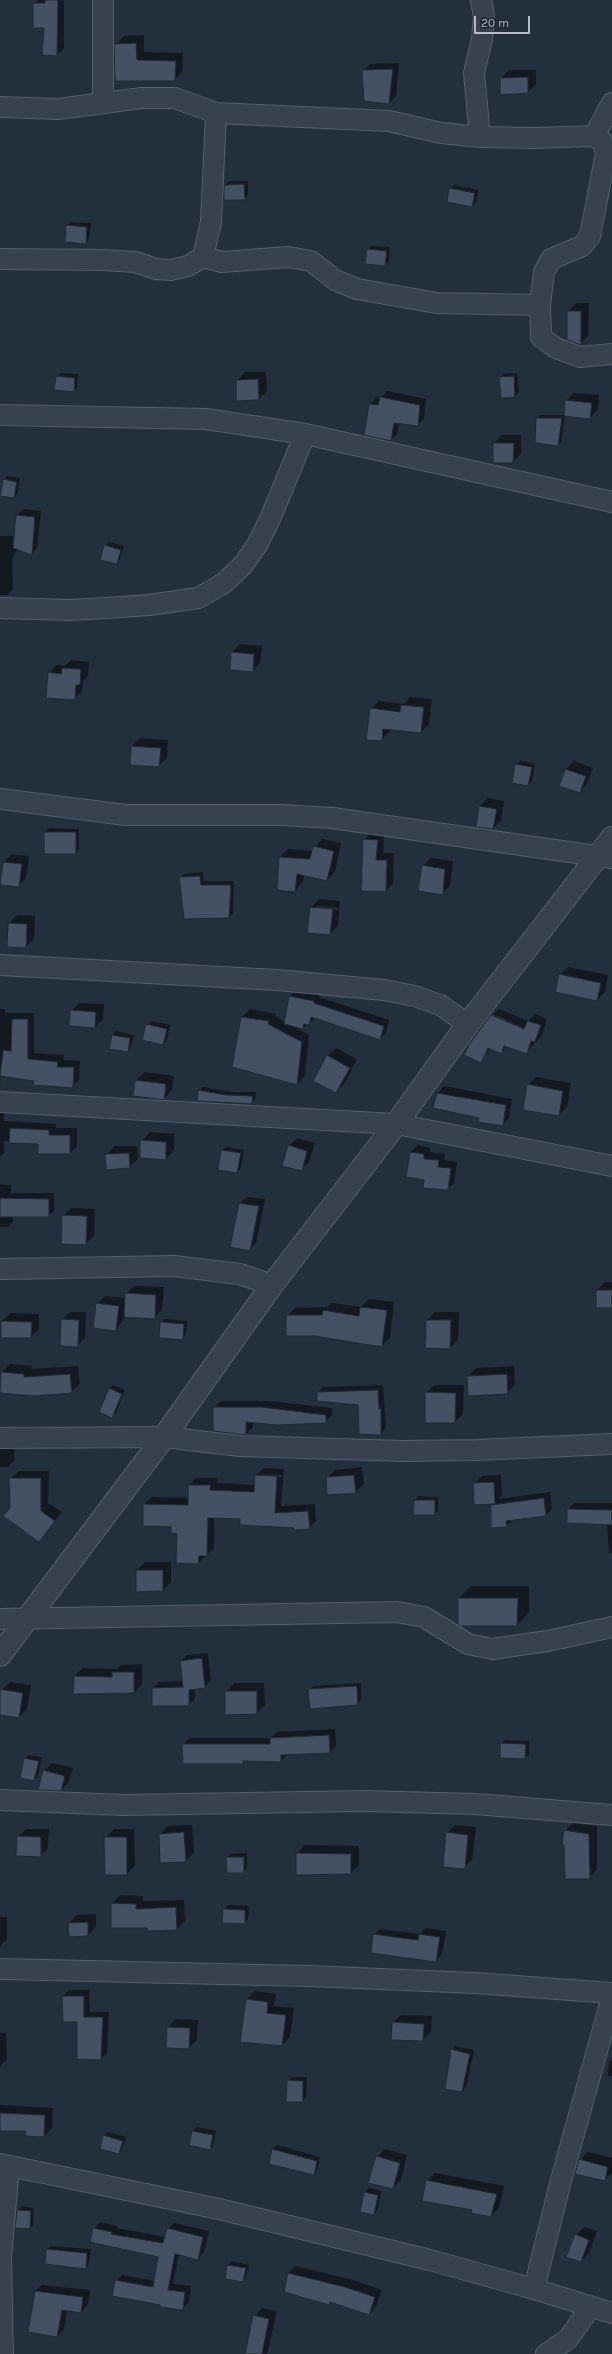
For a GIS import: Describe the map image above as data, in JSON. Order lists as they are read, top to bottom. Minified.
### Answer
{"scale_bar":"20 m"}
